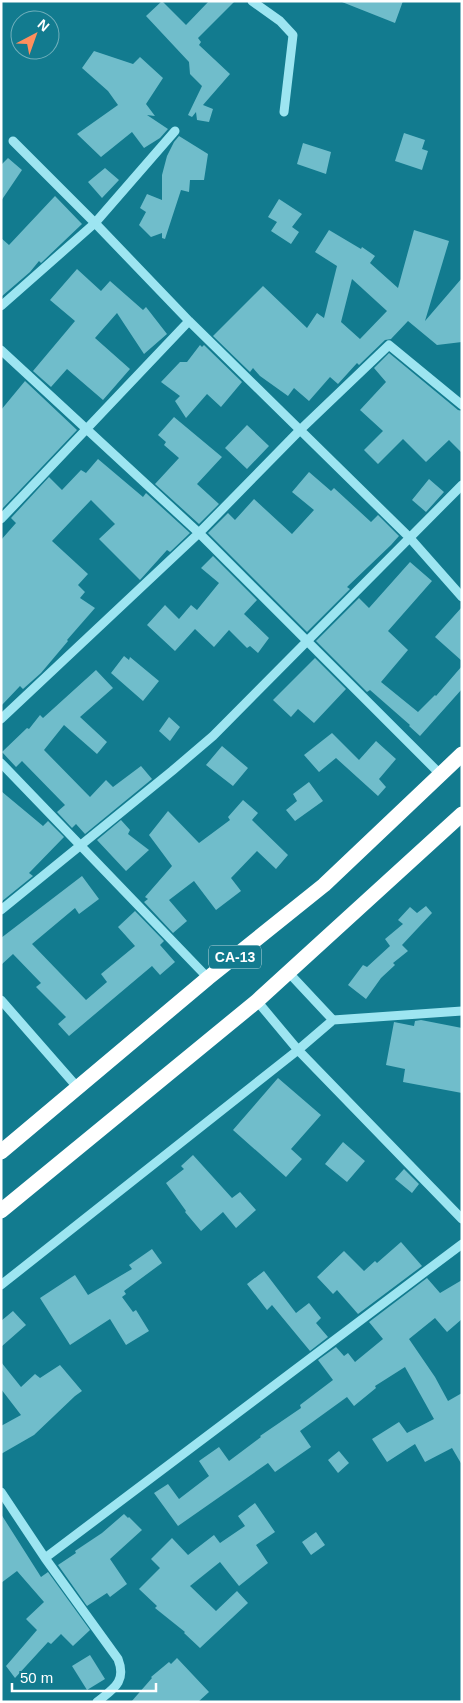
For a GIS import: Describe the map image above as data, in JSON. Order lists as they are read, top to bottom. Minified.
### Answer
{"streets":{"highway":["CA-13"]},"scale_bar":"50 m","north":"top right"}
